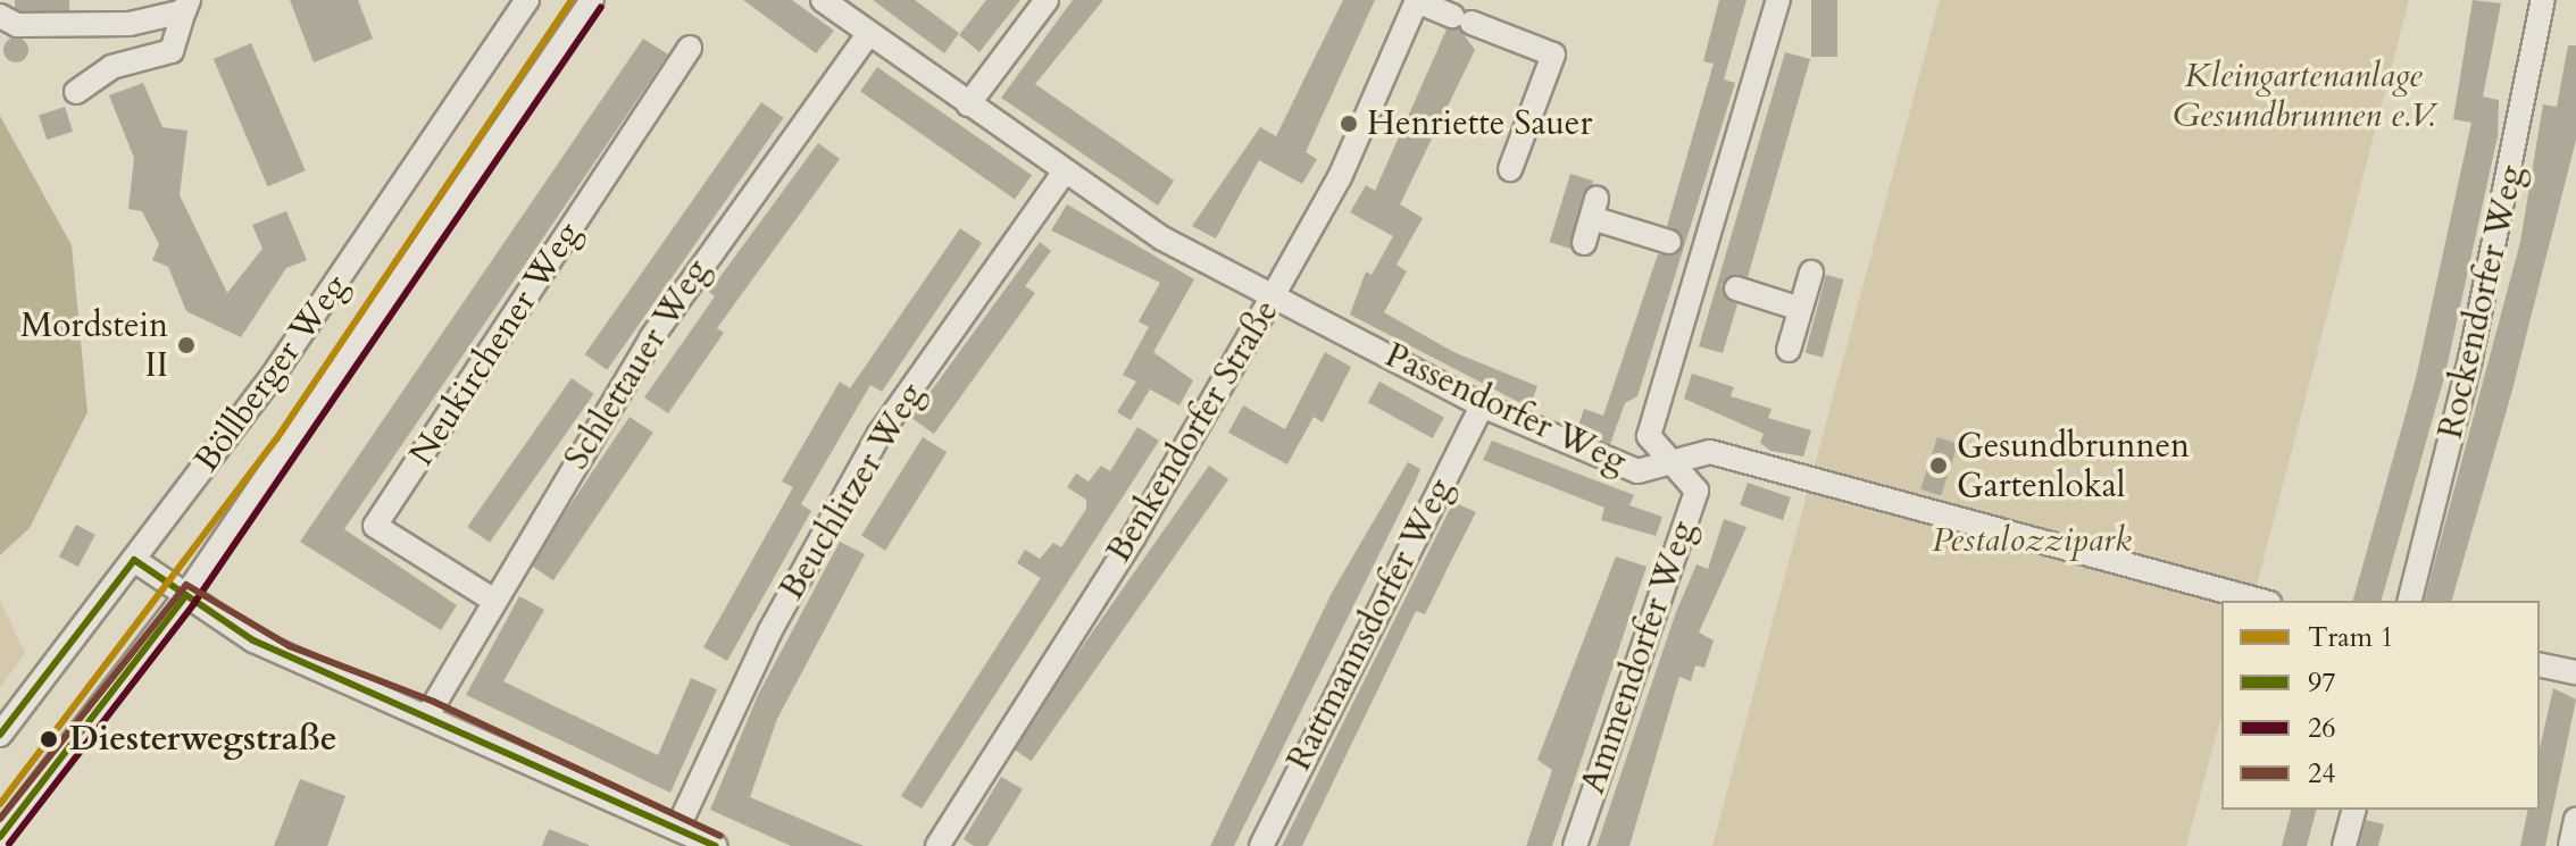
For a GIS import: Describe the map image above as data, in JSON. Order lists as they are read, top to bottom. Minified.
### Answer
{"streets":{"street":["Rockendorfer Weg","Neukirchener Weg","Schlettauer Weg","Böllberger Weg","Passendorfer Weg","Benkendorfer Straße","Beuchlitzer Weg","Rattmannsdorfer Weg","Ammendorfer Weg"]},"crossings":[["Neukirchener Weg","Schlettauer Weg"],["Schlettauer Weg","Passendorfer Weg"],["Passendorfer Weg","Benkendorfer Straße"],["Passendorfer Weg","Beuchlitzer Weg"],["Passendorfer Weg","Rattmannsdorfer Weg"],["Passendorfer Weg","Ammendorfer Weg"]],"parks":["Kleingartenanlage Gesundbrunnen e.V.","Pestalozzipark"],"places":["Henriette Sauer","Mordstein II","Gesundbrunnen Gartenlokal","Diesterwegstraße"],"lines":["tram line 1","transit line 26","transit line 97","transit line 24"],"legend":["Tram 1","97","26","24"]}
